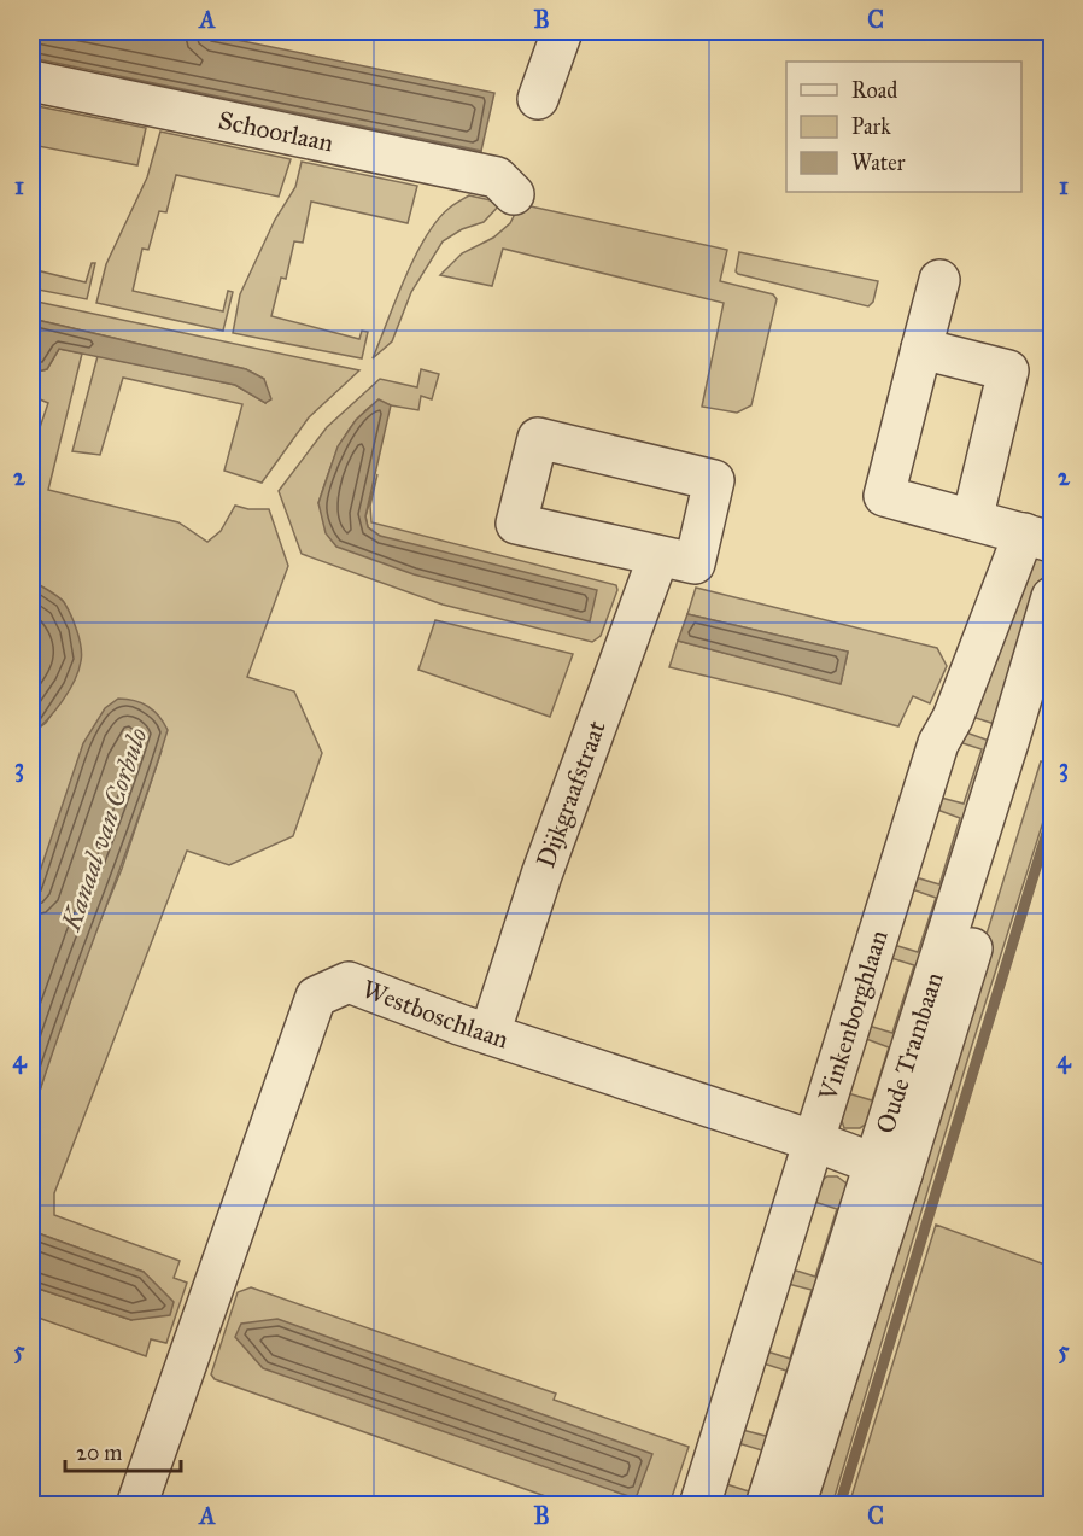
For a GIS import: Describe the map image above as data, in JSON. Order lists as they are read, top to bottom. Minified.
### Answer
{"streets":{"street":["Schoorlaan","Dijkgraafstraat","Westboschlaan","Vinkenborghlaan","Oude Trambaan"]},"crossings":[["Dijkgraafstraat","Westboschlaan"],["Westboschlaan","Vinkenborghlaan"],["Westboschlaan","Oude Trambaan"]],"water":["Kanaal van Corbulo"],"legend":["Road","Park","Water"],"scale_bar":"20 m","grid":{"columns":["A","B","C"],"rows":["1","2","3","4","5"]}}
